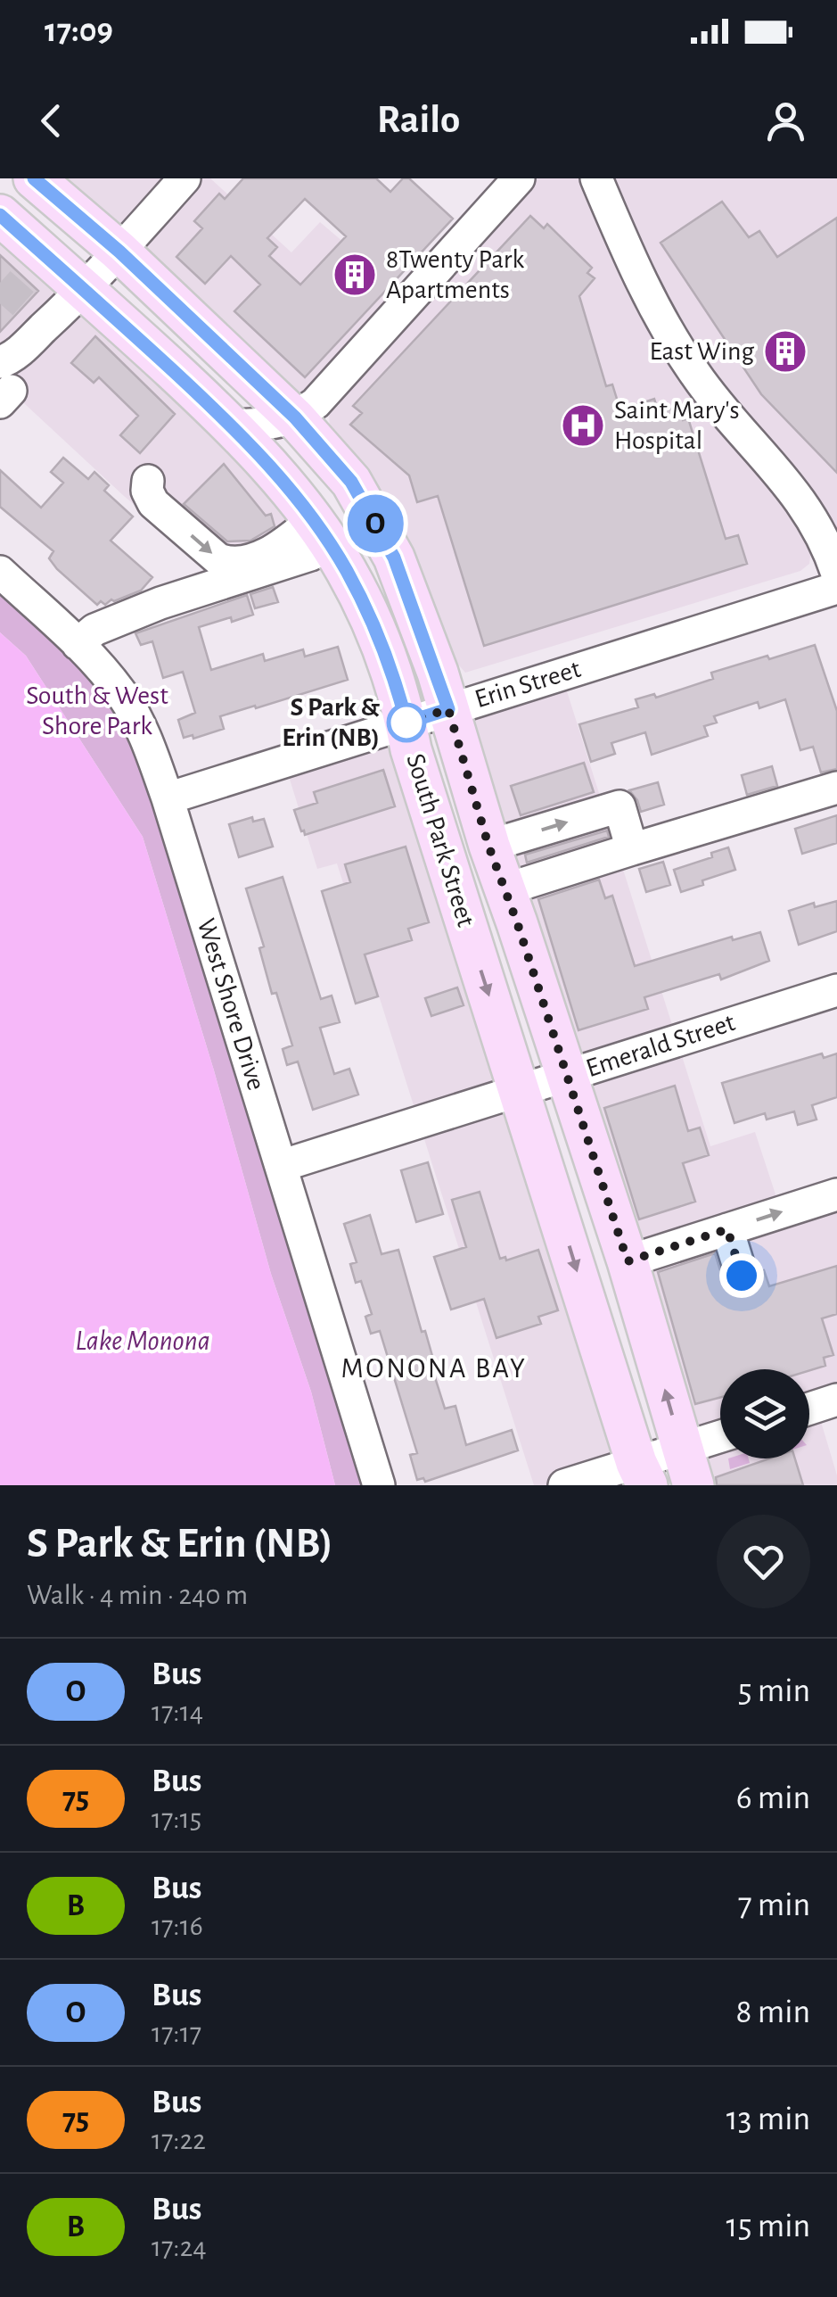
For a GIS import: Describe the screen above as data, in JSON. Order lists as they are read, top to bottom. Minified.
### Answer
{"streets":{"main road":["South Park Street"],"street":["Erin Street","West Shore Drive","Emerald Street"]},"crossings":[["Erin Street","South Park Street"],["Erin Street","West Shore Drive"],["South Park Street","Emerald Street"],["West Shore Drive","Emerald Street"]],"districts":["MONONA BAY"],"water":["Lake Monona"],"parks":["South & West Shore Park"],"places":{"building":["8Twenty Park Apartments","East Wing"],"hospital":["Saint Mary's Hospital"],"other":["S Park & Erin (NB)"]},"lines":["bus line O"],"page":{"status":"17:09","header":"Railo","on_map":"O","heading":["S Park & Erin (NB)","Walk · 4 min · 240 m"],"list":[{"mark":"O","name":"Bus","note":"17:14","value":"5 min"},{"mark":"75","name":"Bus","note":"17:15","value":"6 min"},{"mark":"B","name":"Bus","note":"17:16","value":"7 min"},{"mark":"O","name":"Bus","note":"17:17","value":"8 min"},{"mark":"75","name":"Bus","note":"17:22","value":"13 min"},{"mark":"B","name":"Bus","note":"17:24","value":"15 min"}]}}
